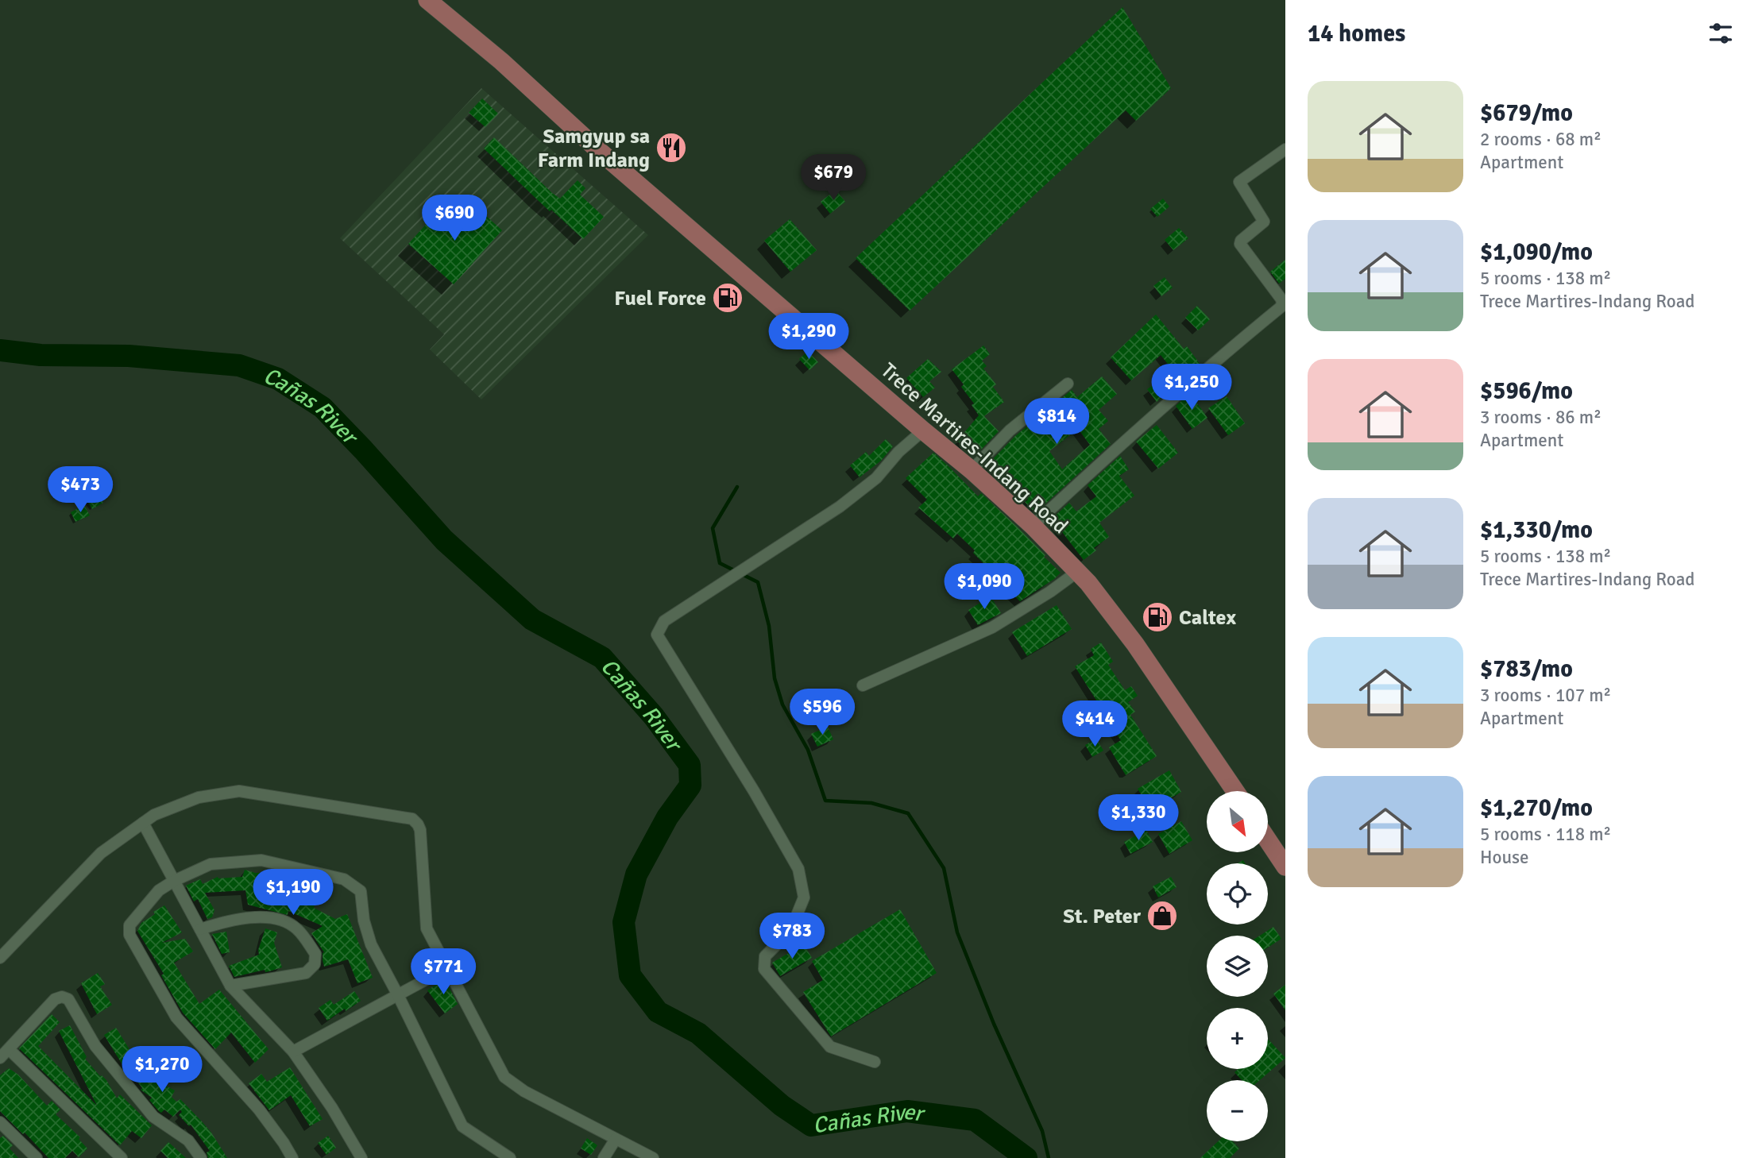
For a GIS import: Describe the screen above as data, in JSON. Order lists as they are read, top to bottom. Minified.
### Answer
{"streets":{"main road":["Trece Martires-Indang Road"]},"water":["Cañas River"],"places":{"restaurant":["Samgyup sa Farm Indang"],"fuel station":["Fuel Force","Caltex"],"shop":["St. Peter"]},"north":"bottom right","page":{"heading":"14 homes","list":[{"name":"$679/mo","note":"2 rooms · 68 m² · Apartment"},{"name":"$1,090/mo","note":"5 rooms · 138 m² · Trece Martires-Indang Road"},{"name":"$596/mo","note":"3 rooms · 86 m² · Apartment"},{"name":"$1,330/mo","note":"5 rooms · 138 m² · Trece Martires-Indang Road"},{"name":"$783/mo","note":"3 rooms · 107 m² · Apartment"},{"name":"$1,270/mo","note":"5 rooms · 118 m² · House"}],"price":["$679","$690","$1,290","$1,250","$814","$473","$1,090","$596","$414","$1,330","$1,190","$783","$771","$1,270"],"map_buttons":["+","−"]}}
